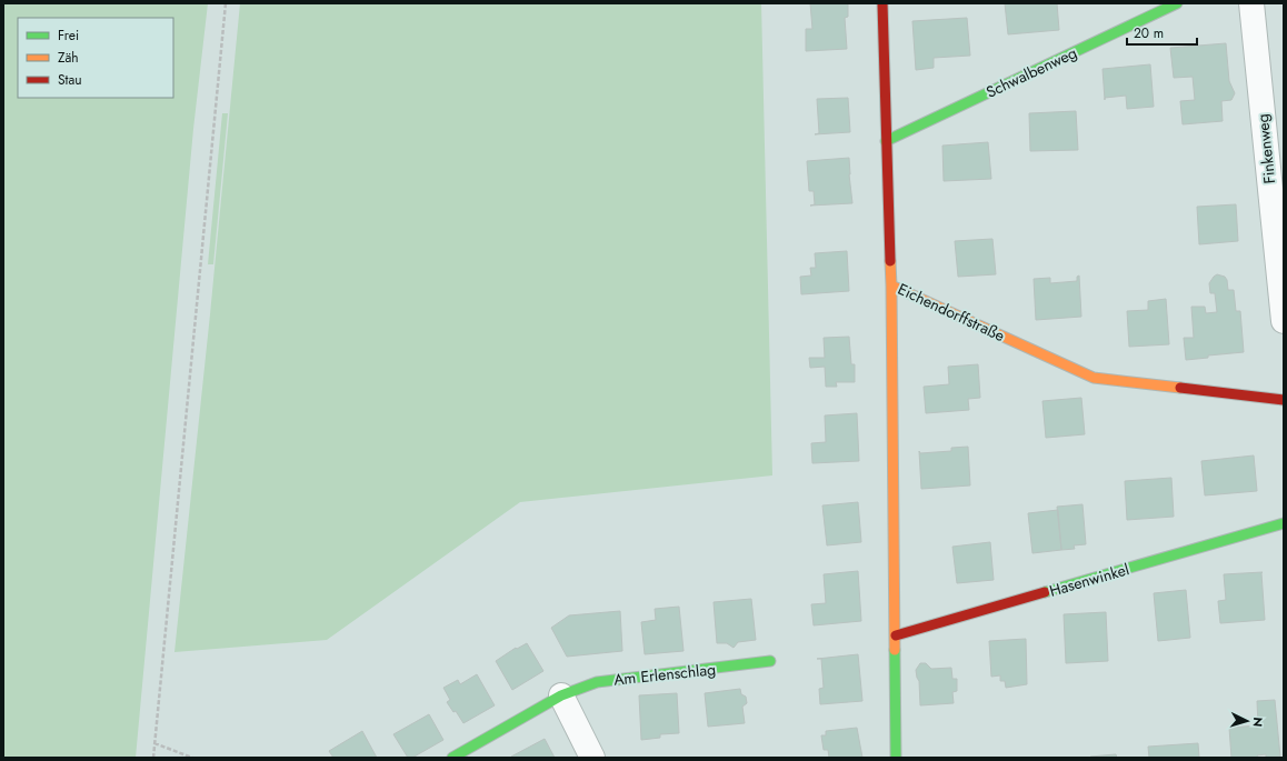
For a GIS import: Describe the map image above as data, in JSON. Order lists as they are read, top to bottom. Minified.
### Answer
{"streets":{"street":["Schwalbenweg","Finkenweg","Eichendorffstraße","Hasenwinkel","Am Erlenschlag"]},"crossings":[["Schwalbenweg","Eichendorffstraße"]],"legend":["Frei","Zäh","Stau"],"scale_bar":"20 m","north":"right"}
